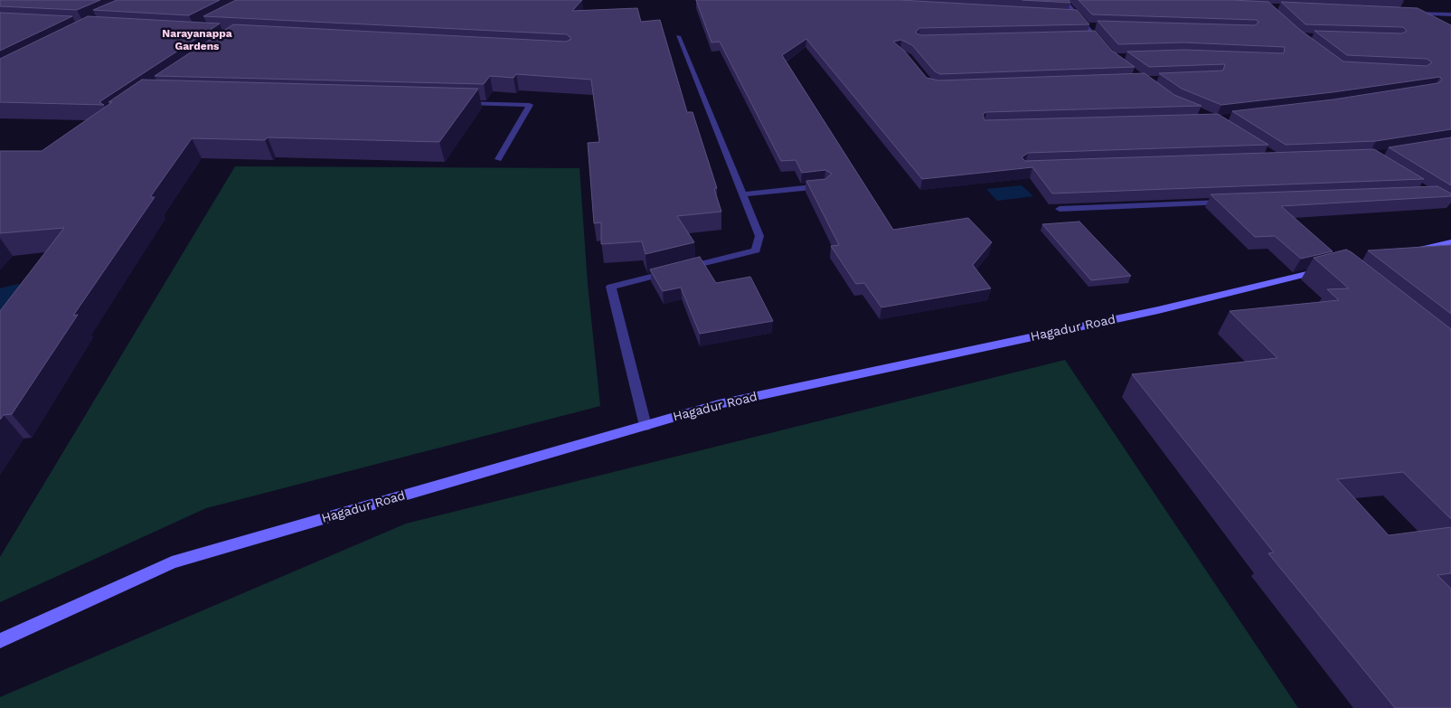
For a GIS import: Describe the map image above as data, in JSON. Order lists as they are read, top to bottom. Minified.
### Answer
{"streets":{"street":["Hagadur Road"]},"districts":["Narayanappa Gardens"]}
